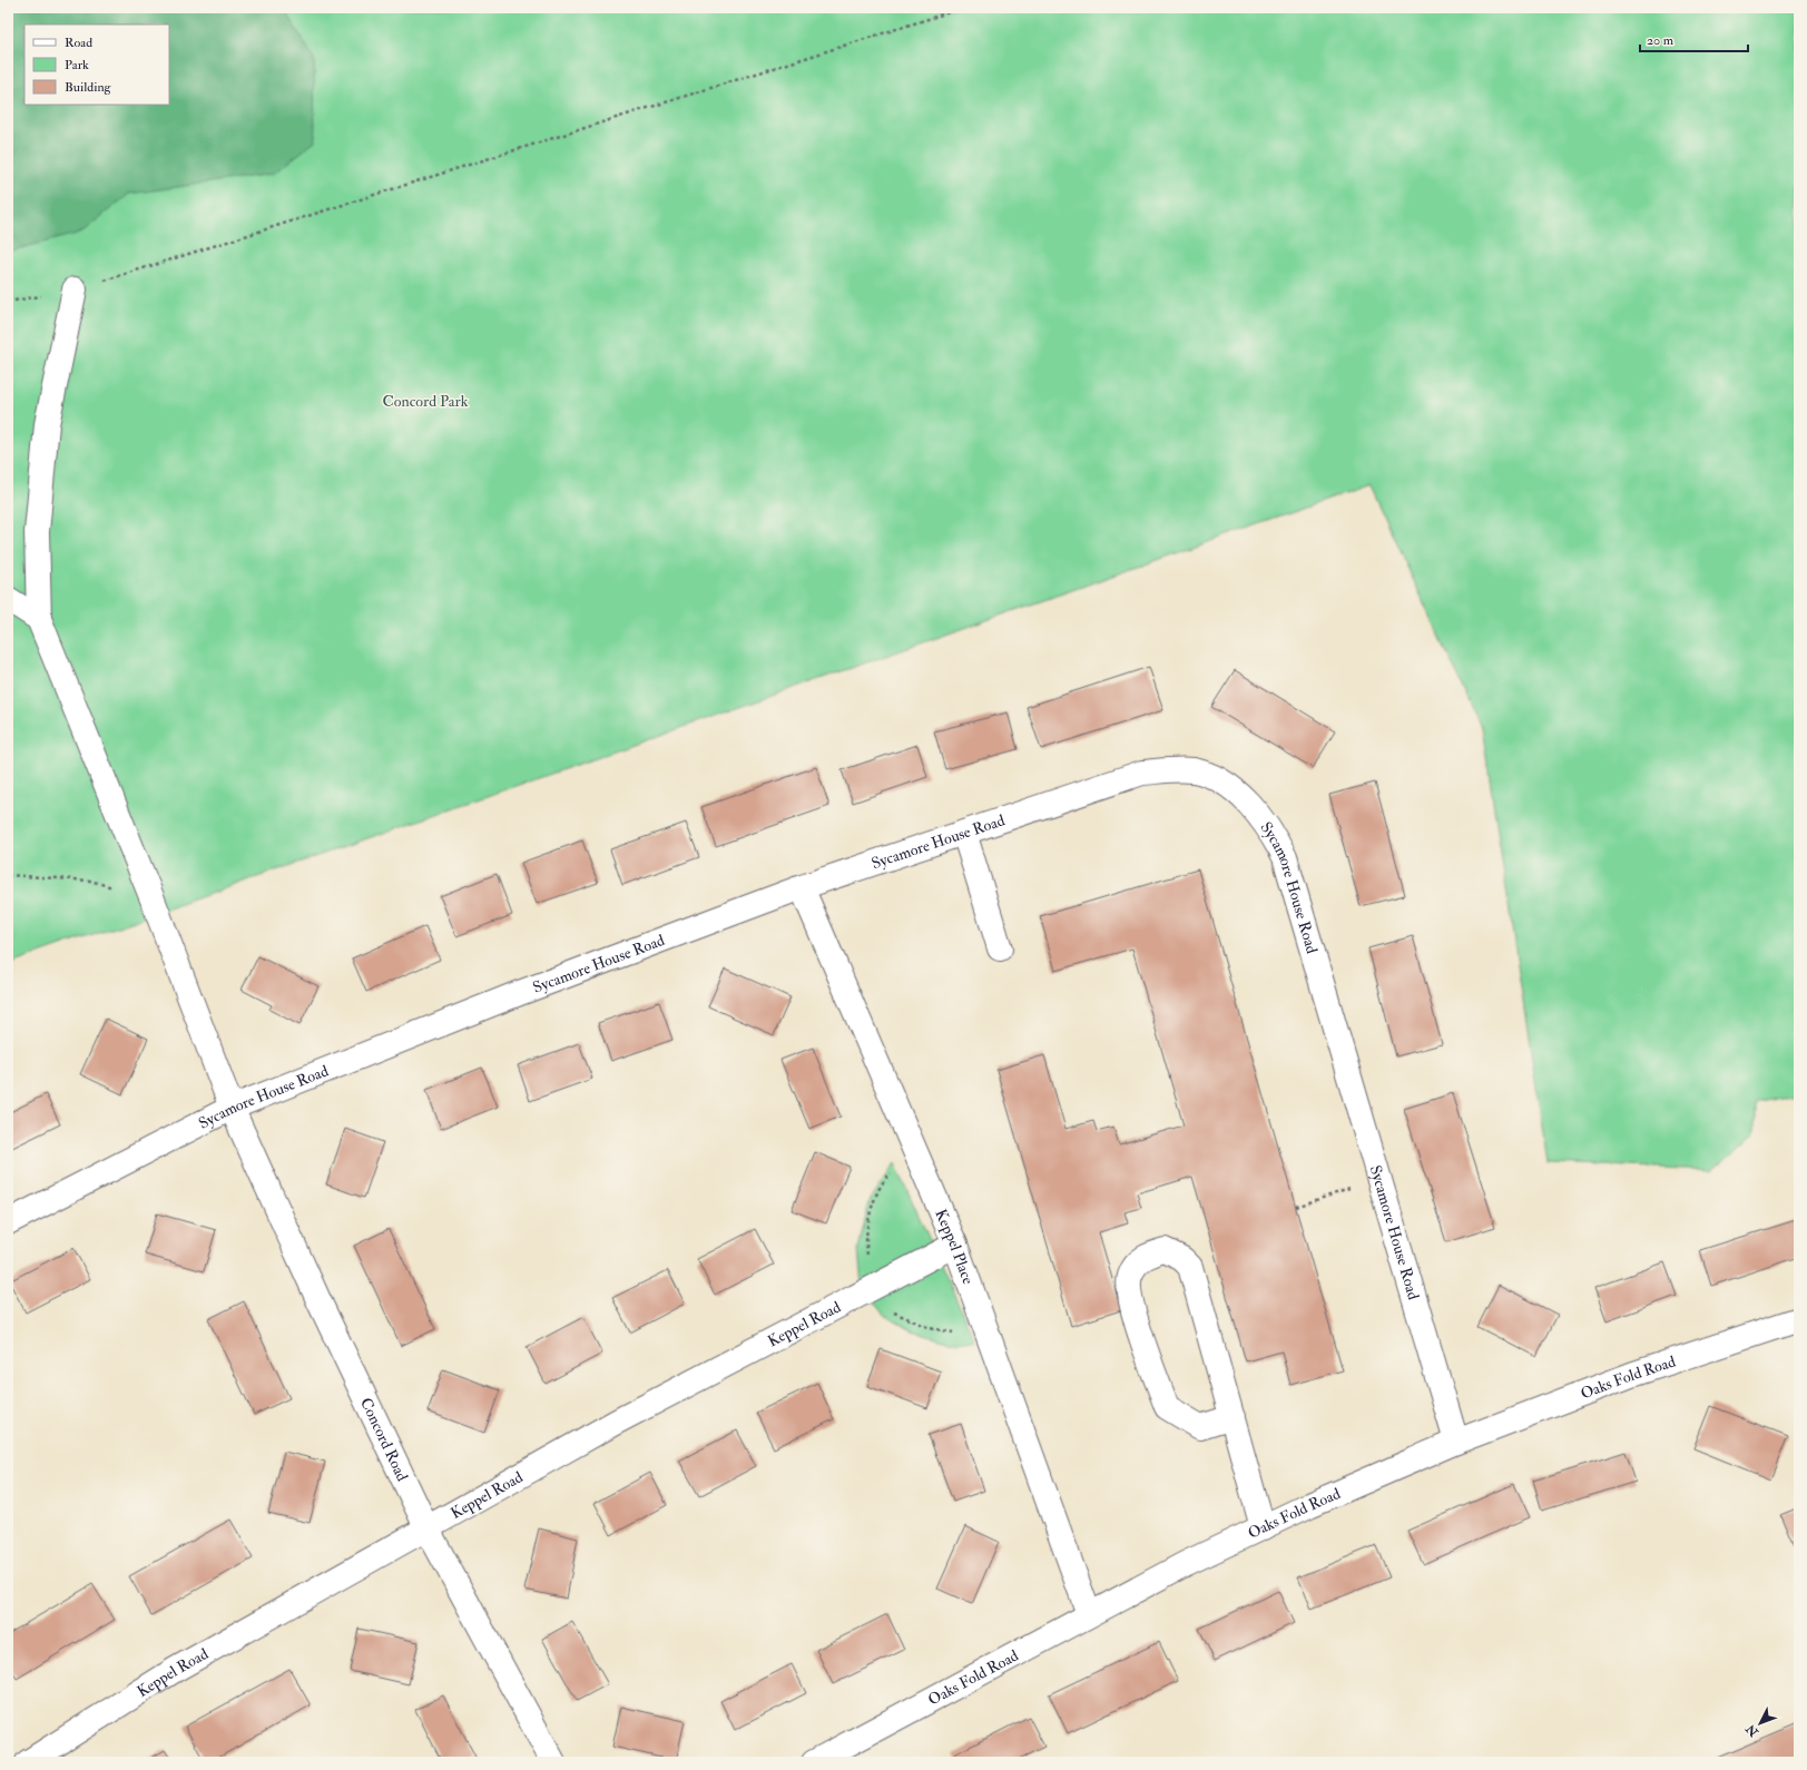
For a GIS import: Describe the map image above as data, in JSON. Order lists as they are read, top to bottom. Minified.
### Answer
{"streets":{"street":["Sycamore House Road","Keppel Place","Keppel Road","Oaks Fold Road","Concord Road"]},"crossings":[["Sycamore House Road","Keppel Place"],["Sycamore House Road","Oaks Fold Road"],["Sycamore House Road","Concord Road"],["Keppel Place","Keppel Road"],["Keppel Place","Oaks Fold Road"],["Keppel Road","Concord Road"]],"parks":["Concord Park"],"legend":["Road","Park","Building"],"scale_bar":"20 m","north":"bottom left"}
